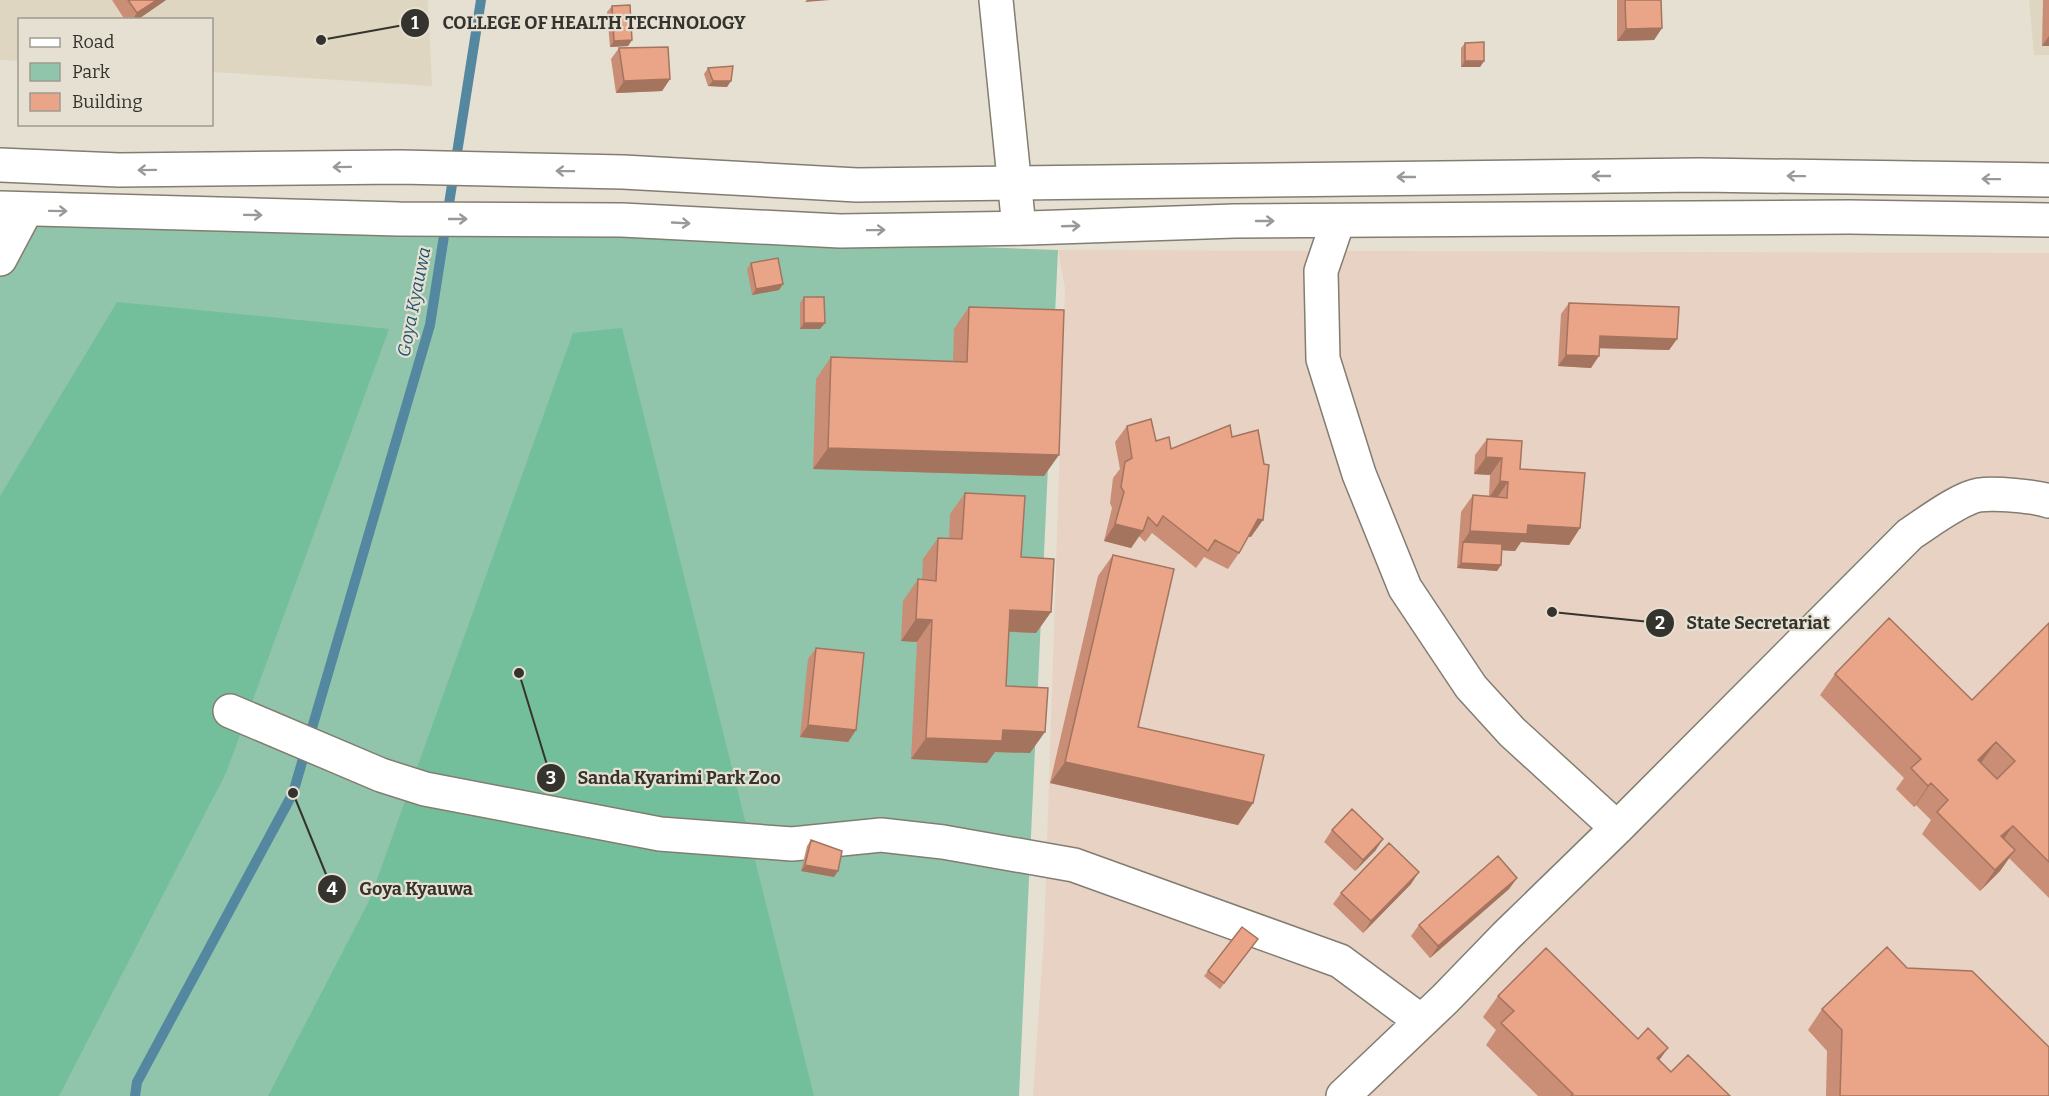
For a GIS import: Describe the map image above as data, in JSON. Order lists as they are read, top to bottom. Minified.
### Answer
{"water":["Goya Kyauwa"],"places":["COLLEGE OF HEALTH TECHNOLOGY","State Secretariat","Sanda Kyarimi Park Zoo","Goya Kyauwa"],"legend":["Road","Park","Building"]}
